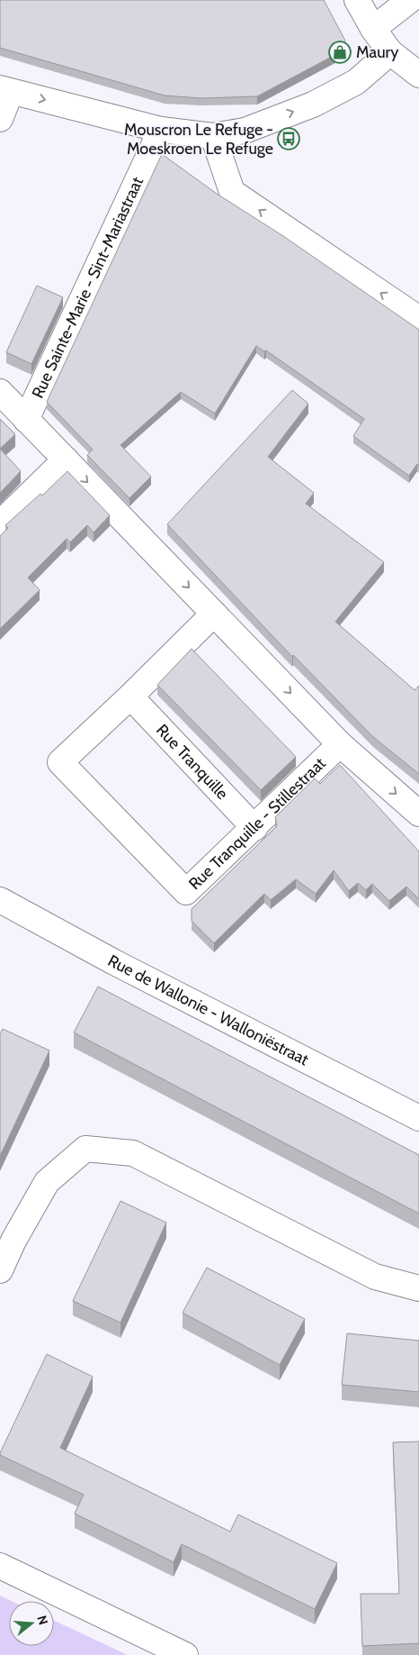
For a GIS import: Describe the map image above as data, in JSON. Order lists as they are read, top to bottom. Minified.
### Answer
{"streets":{"street":["Rue Sainte-Marie - Sint-Mariastraat","Rue Tranquille","Rue Tranquille - Stillestraat","Rue de Wallonie - Walloniëstraat"]},"crossings":[["Rue Sainte-Marie - Sint-Mariastraat","Rue Tranquille - Stillestraat"],["Rue Tranquille","Rue Tranquille - Stillestraat"]],"one_way":["Rue Tranquille - Stillestraat"],"places":{"shop":["Maury"],"bus stop":["Mouscron Le Refuge - Moeskroen Le Refuge"]},"north":"right"}
